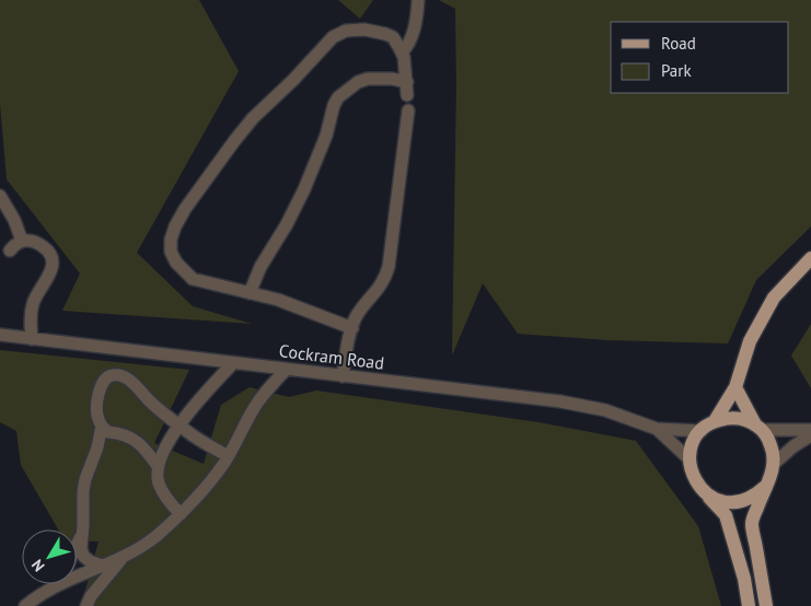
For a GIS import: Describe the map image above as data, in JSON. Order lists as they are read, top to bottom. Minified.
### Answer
{"streets":{"street":["Cockram Road"]},"legend":["Road","Park"],"north":"bottom left"}
